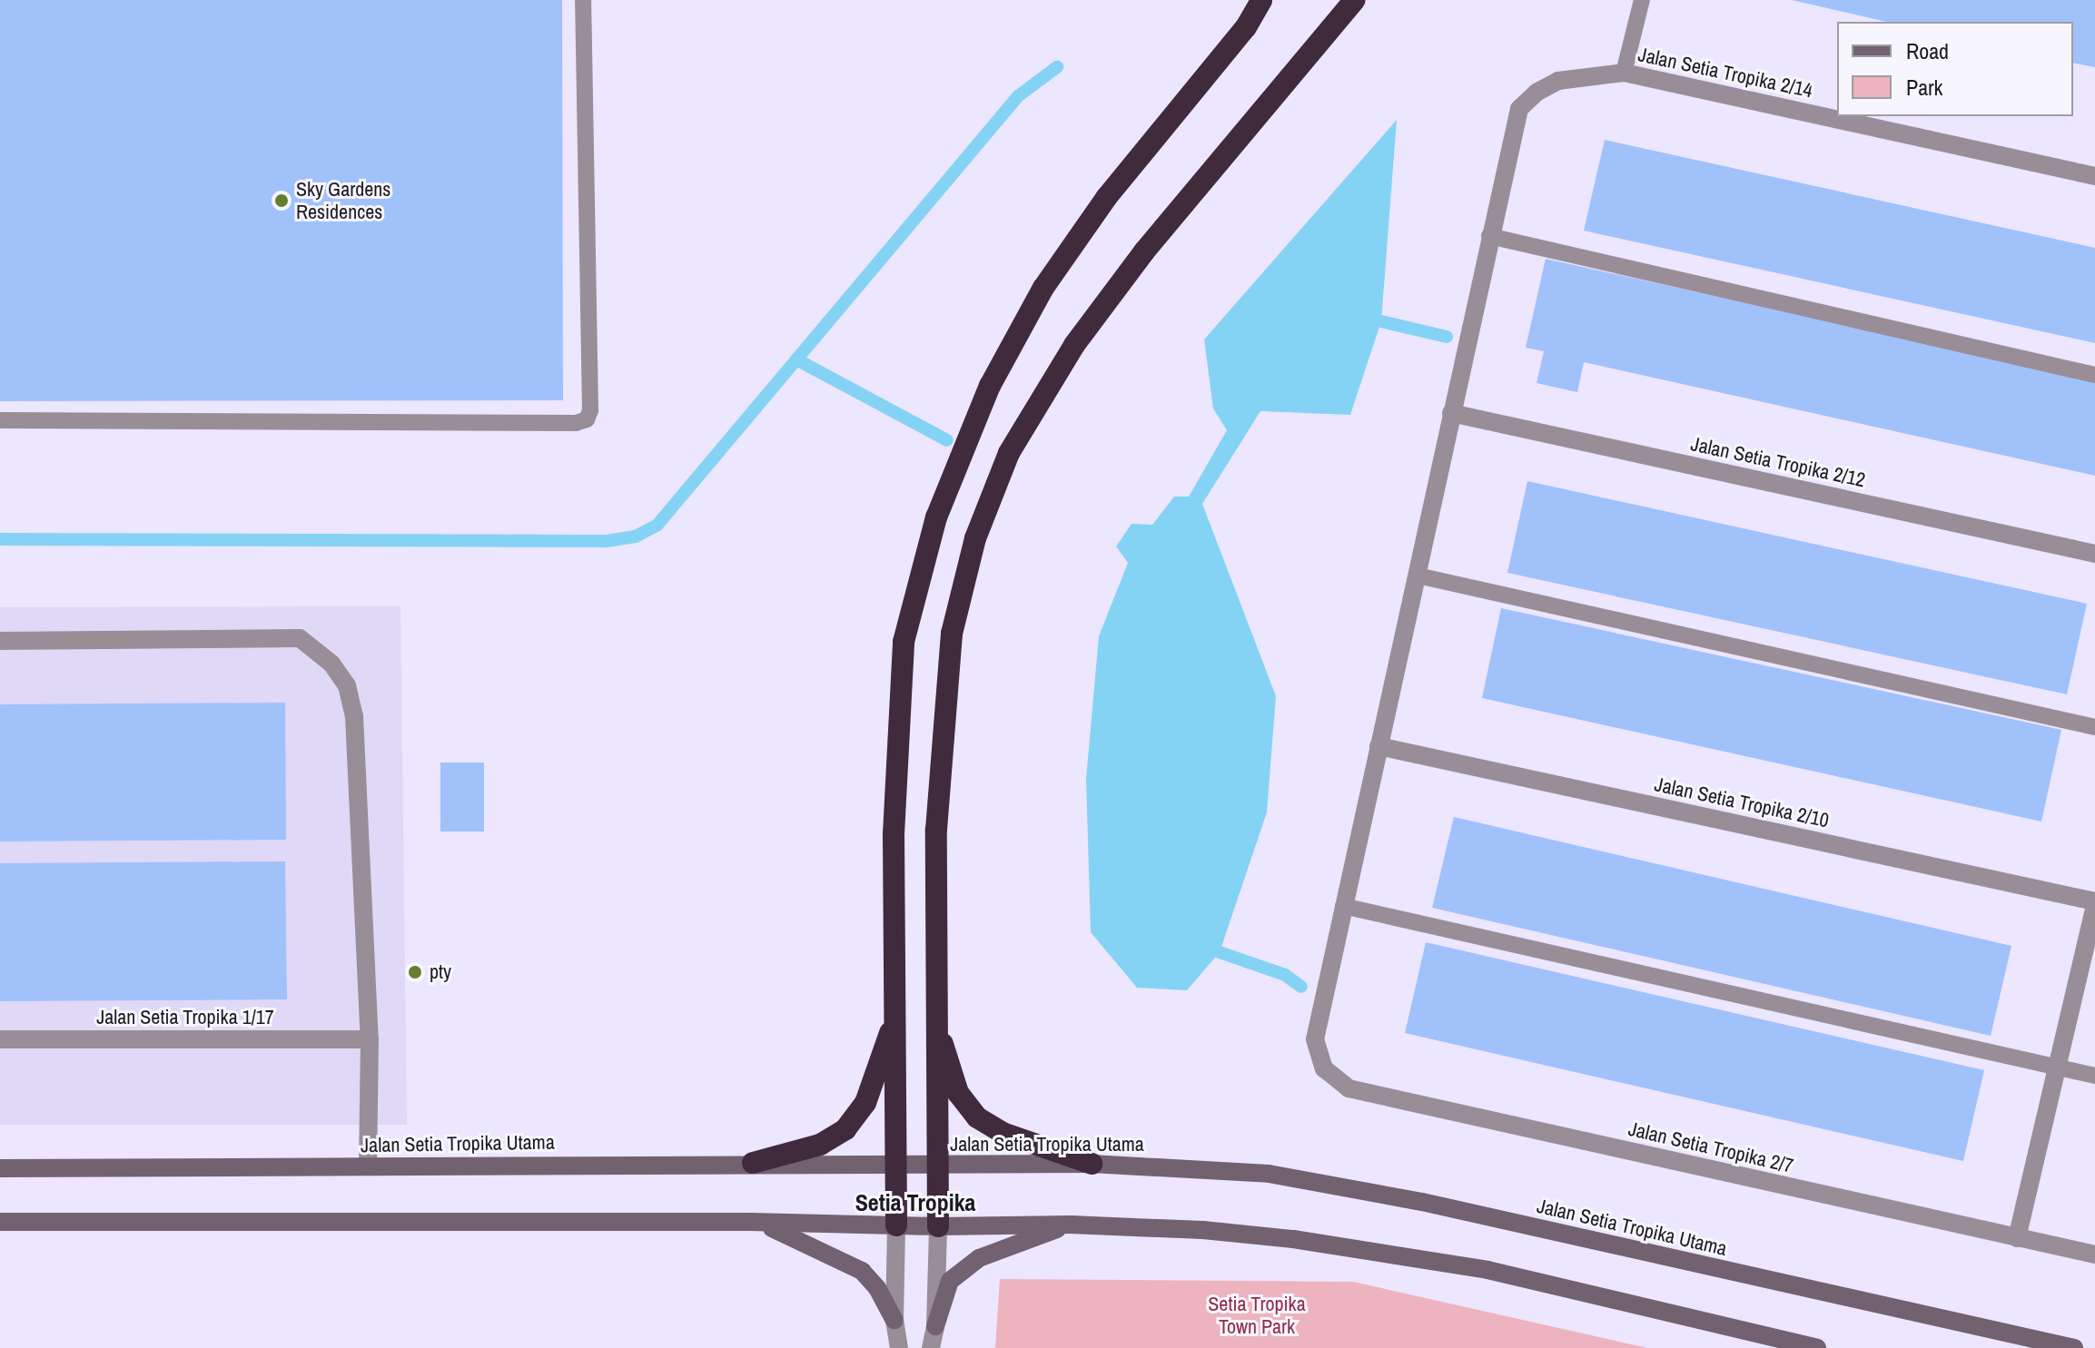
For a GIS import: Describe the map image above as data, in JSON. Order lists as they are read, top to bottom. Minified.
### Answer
{"streets":{"main road":["Jalan Setia Tropika Utama"],"street":["Jalan Setia Tropika 2/14","Jalan Setia Tropika 2/12","Jalan Setia Tropika 2/10","Jalan Setia Tropika 1/17","Jalan Setia Tropika 2/7"]},"districts":["Setia Tropika"],"parks":["Setia Tropika Town Park"],"places":["Sky Gardens Residences","pty"],"legend":["Road","Park"]}
